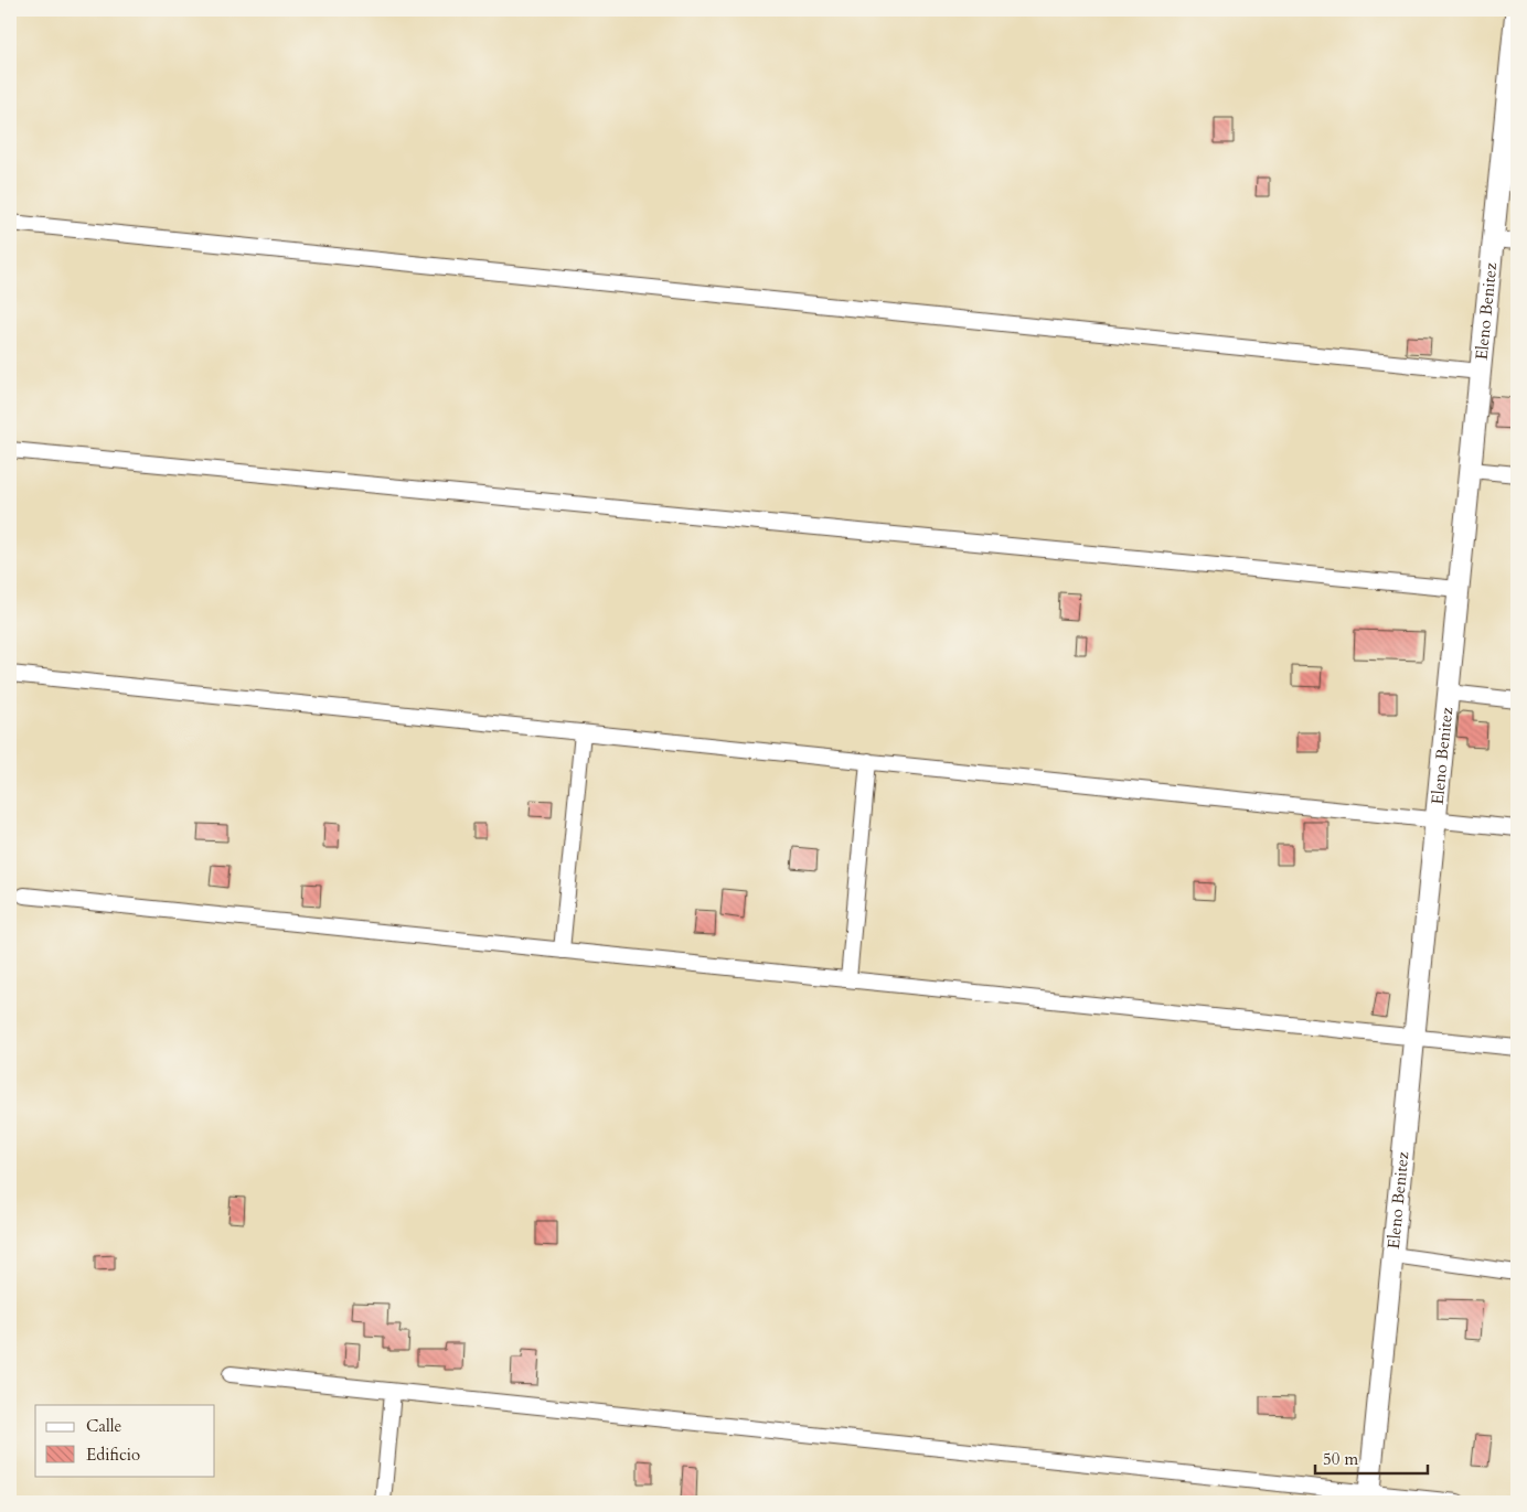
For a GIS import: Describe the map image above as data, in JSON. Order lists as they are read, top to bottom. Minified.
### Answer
{"streets":{"street":["Eleno Benitez"]},"legend":["Calle","Edificio"],"scale_bar":"50 m"}
